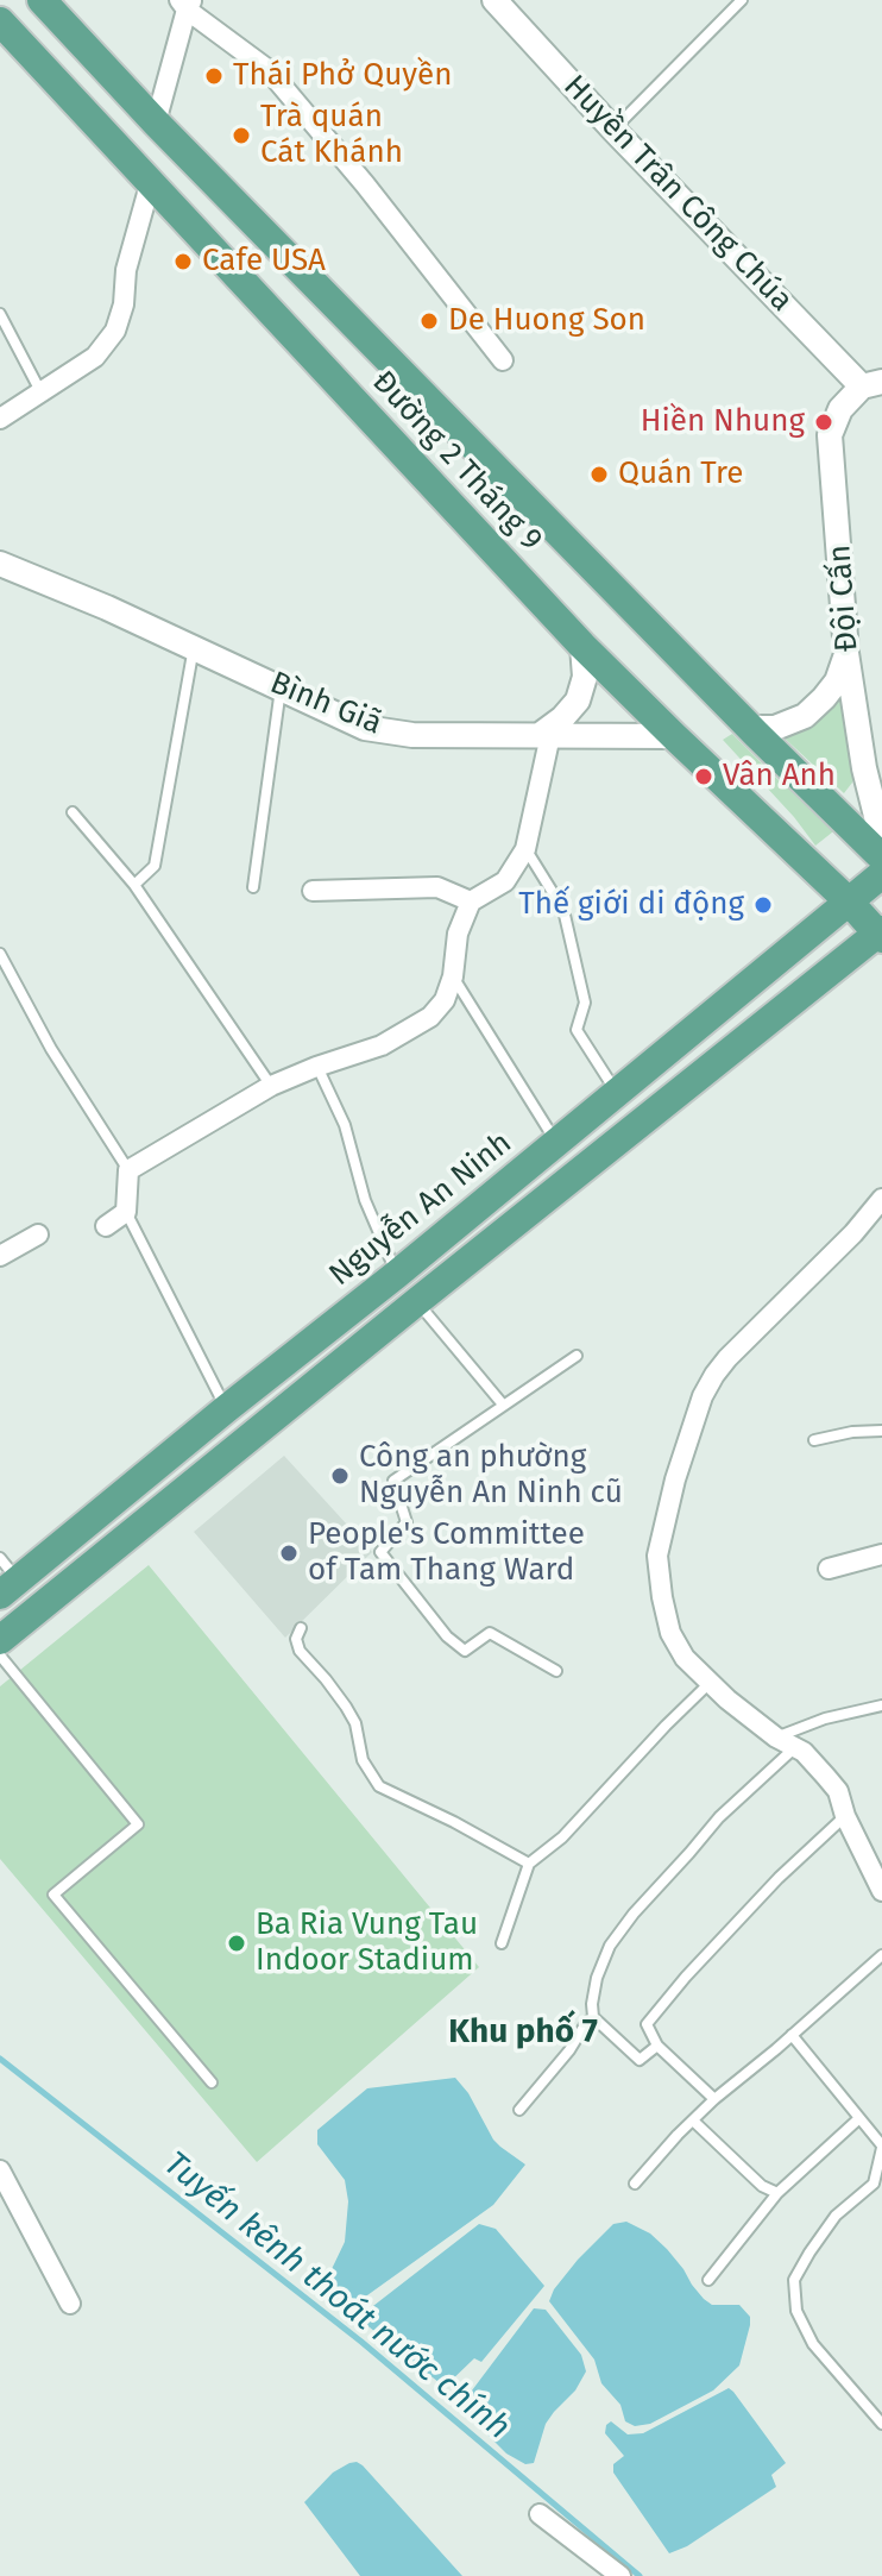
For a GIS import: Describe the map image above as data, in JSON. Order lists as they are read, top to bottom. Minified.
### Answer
{"streets":{"main road":["Đường 2 Tháng 9","Nguyễn An Ninh"],"street":["Huyền Trân Công Chúa","Đội Cấn","Bình Giã"]},"crossings":[["Huyền Trân Công Chúa","Đội Cấn"],["Đường 2 Tháng 9","Bình Giã"],["Đường 2 Tháng 9","Nguyễn An Ninh"]],"districts":["Khu phố 7"],"water":["Tuyến kênh thoát nước chính"],"places":["Thái Phở Quyền","Trà quán Cát Khánh","Cafe USA","De Huong Son","Hiền Nhung","Quán Tre","Vân Anh","Thế giới di động","Công an phường Nguyễn An Ninh cũ","People's Committee of Tam Thang Ward","Ba Ria Vung Tau Indoor Stadium"]}
